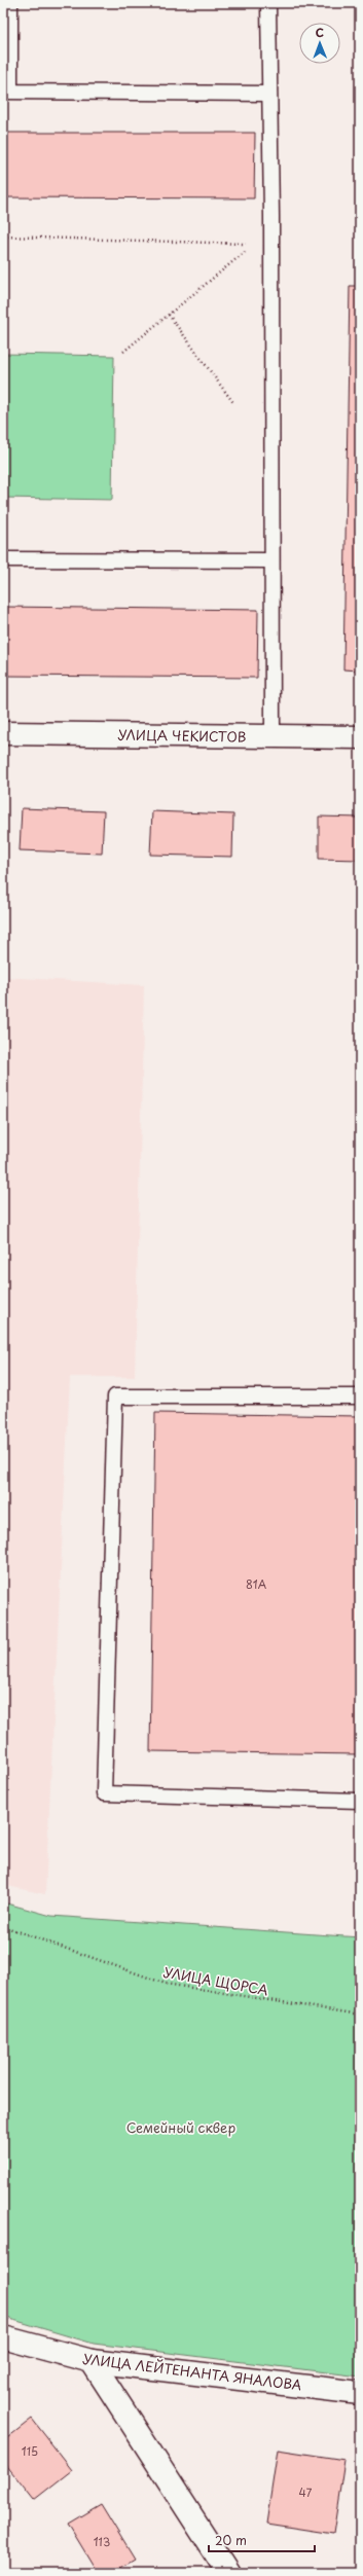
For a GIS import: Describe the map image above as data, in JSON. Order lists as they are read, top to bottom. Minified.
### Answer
{"streets":{"street":["УЛИЦА ЧЕКИСТОВ","УЛИЦА ЛЕЙТЕНАНТА ЯНАЛОВА"],"path":["УЛИЦА ЩОРСА"]},"parks":["Семейный сквер"],"house_numbers":["81А","115","47","113"],"scale_bar":"20 m","north":"top"}
